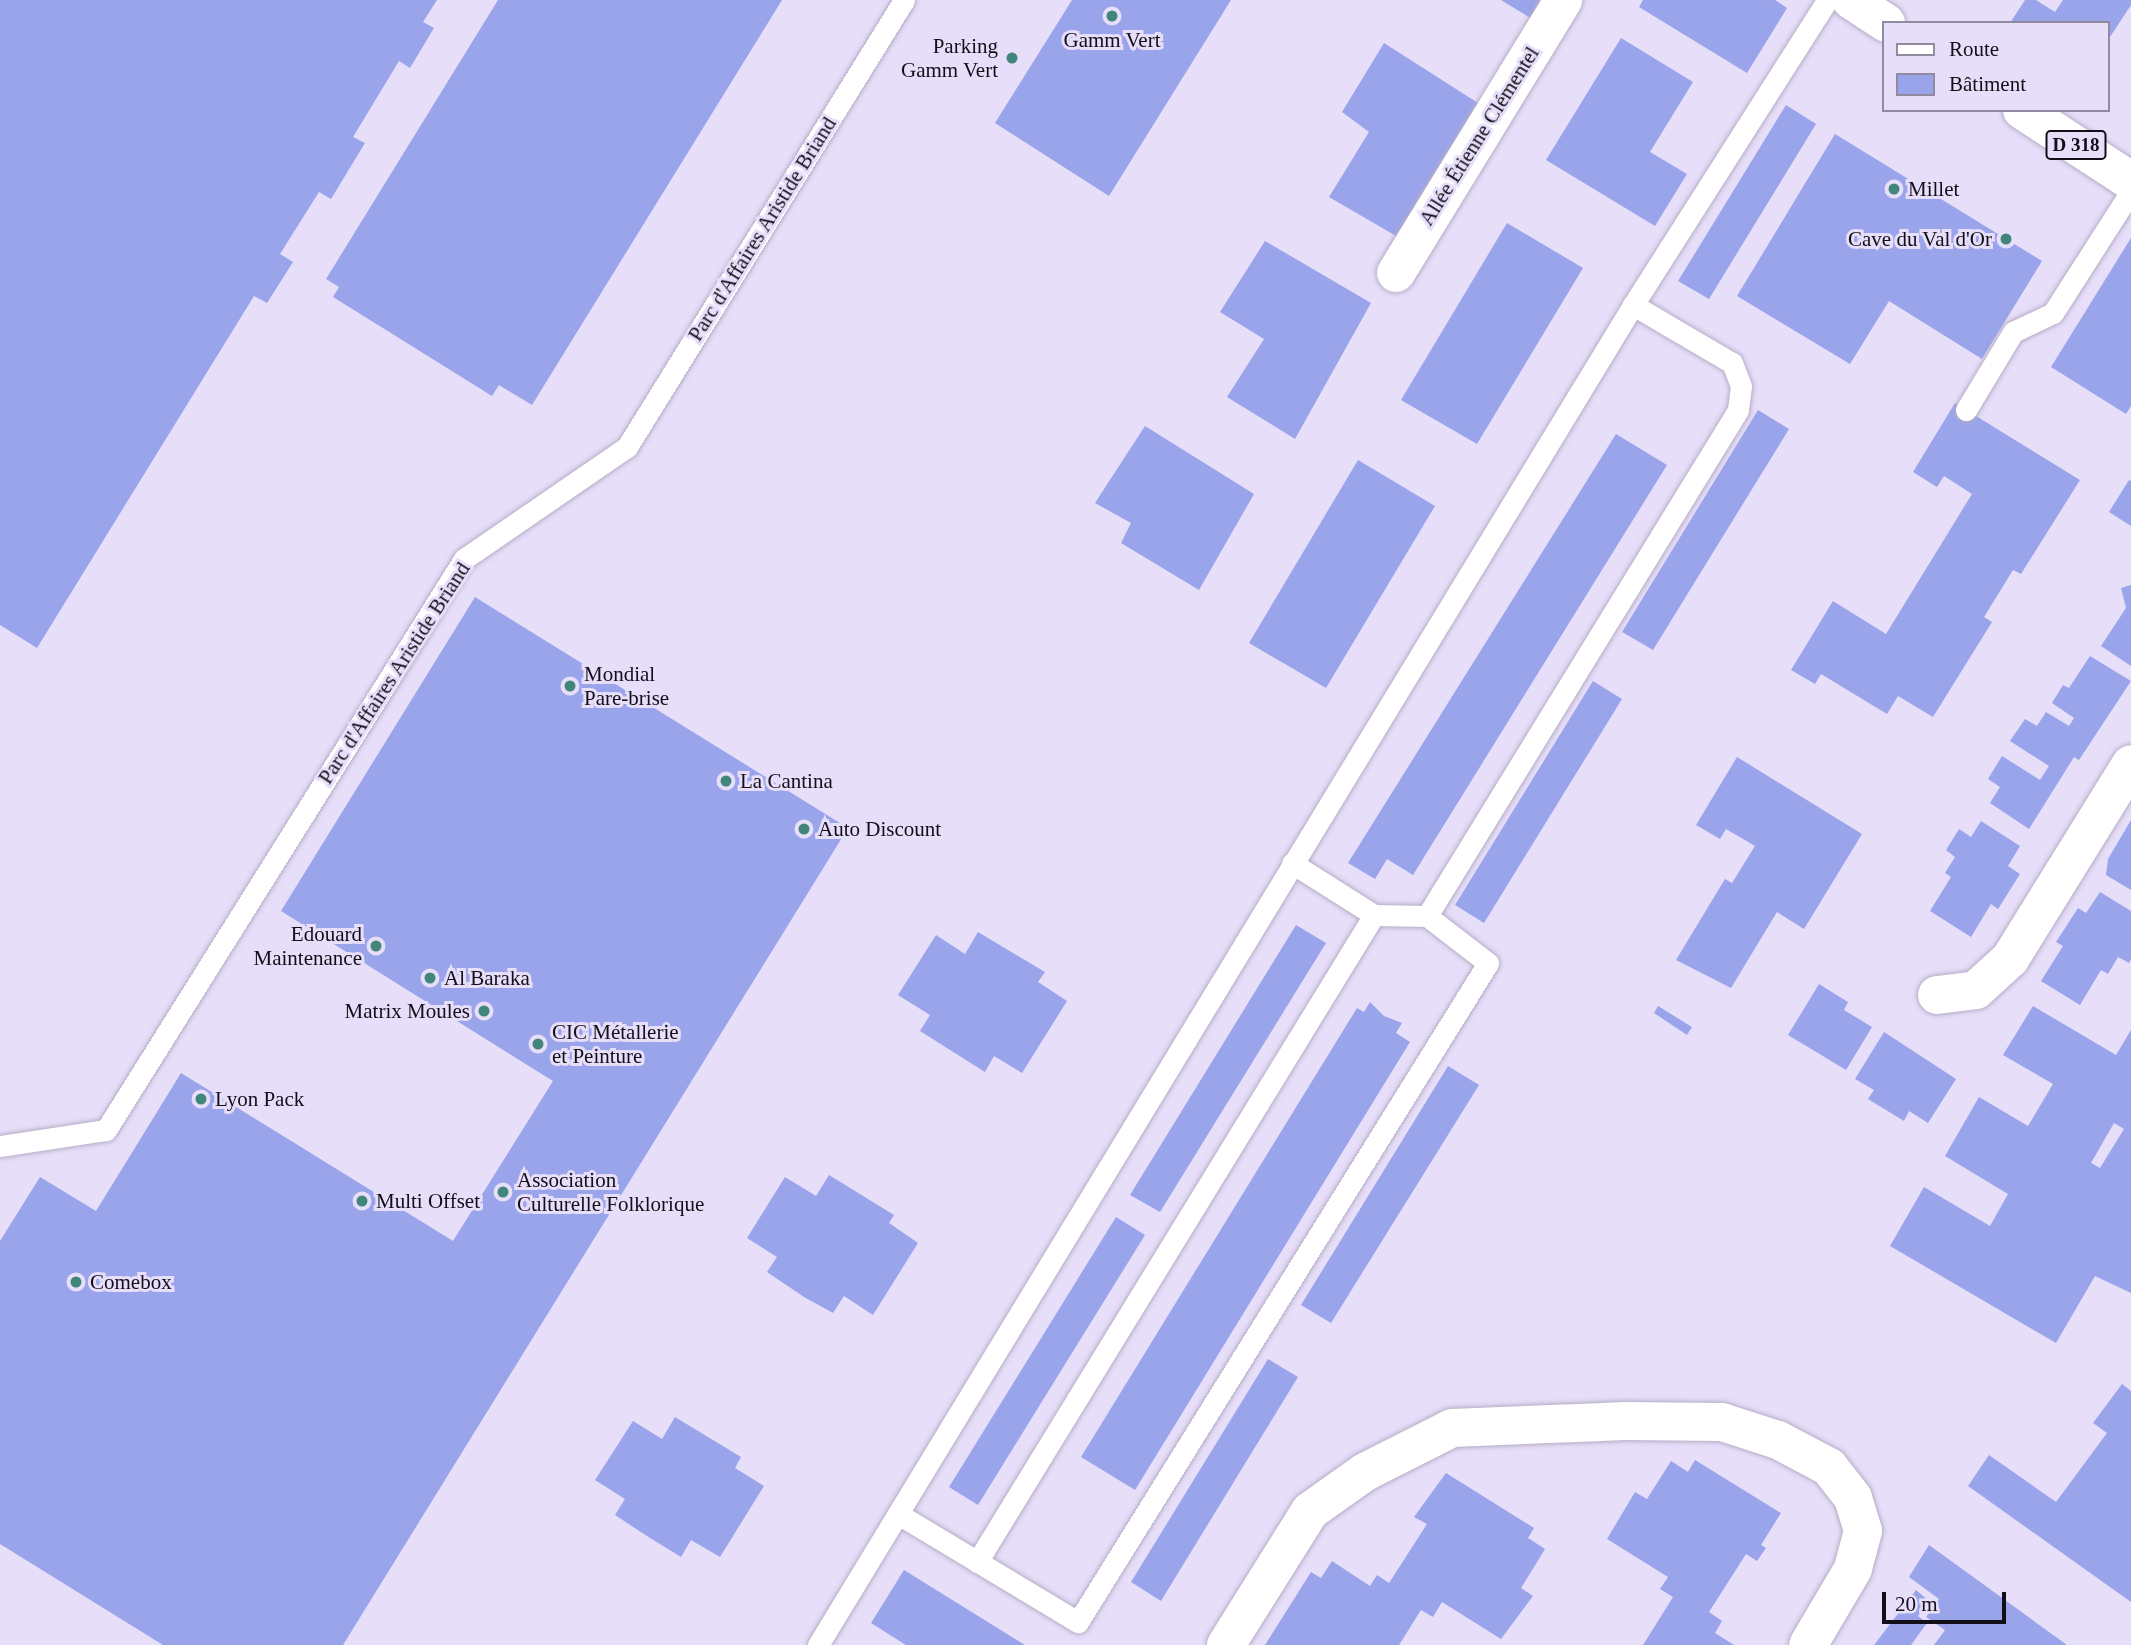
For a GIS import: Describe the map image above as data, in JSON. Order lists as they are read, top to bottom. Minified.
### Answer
{"streets":{"street":["Allée Étienne Clémentel","D 318"],"lane":["Parc d'Affaires Aristide Briand"]},"places":["Gamm Vert","Parking Gamm Vert","Millet","Cave du Val d'Or","Mondial Pare-brise","La Cantina","Auto Discount","Edouard Maintenance","Al Baraka","Matrix Moules","CIC Métallerie et Peinture","Lyon Pack","Association Culturelle Folklorique","Multi Offset","Comebox"],"legend":["Route","Bâtiment"],"scale_bar":"20 m"}
